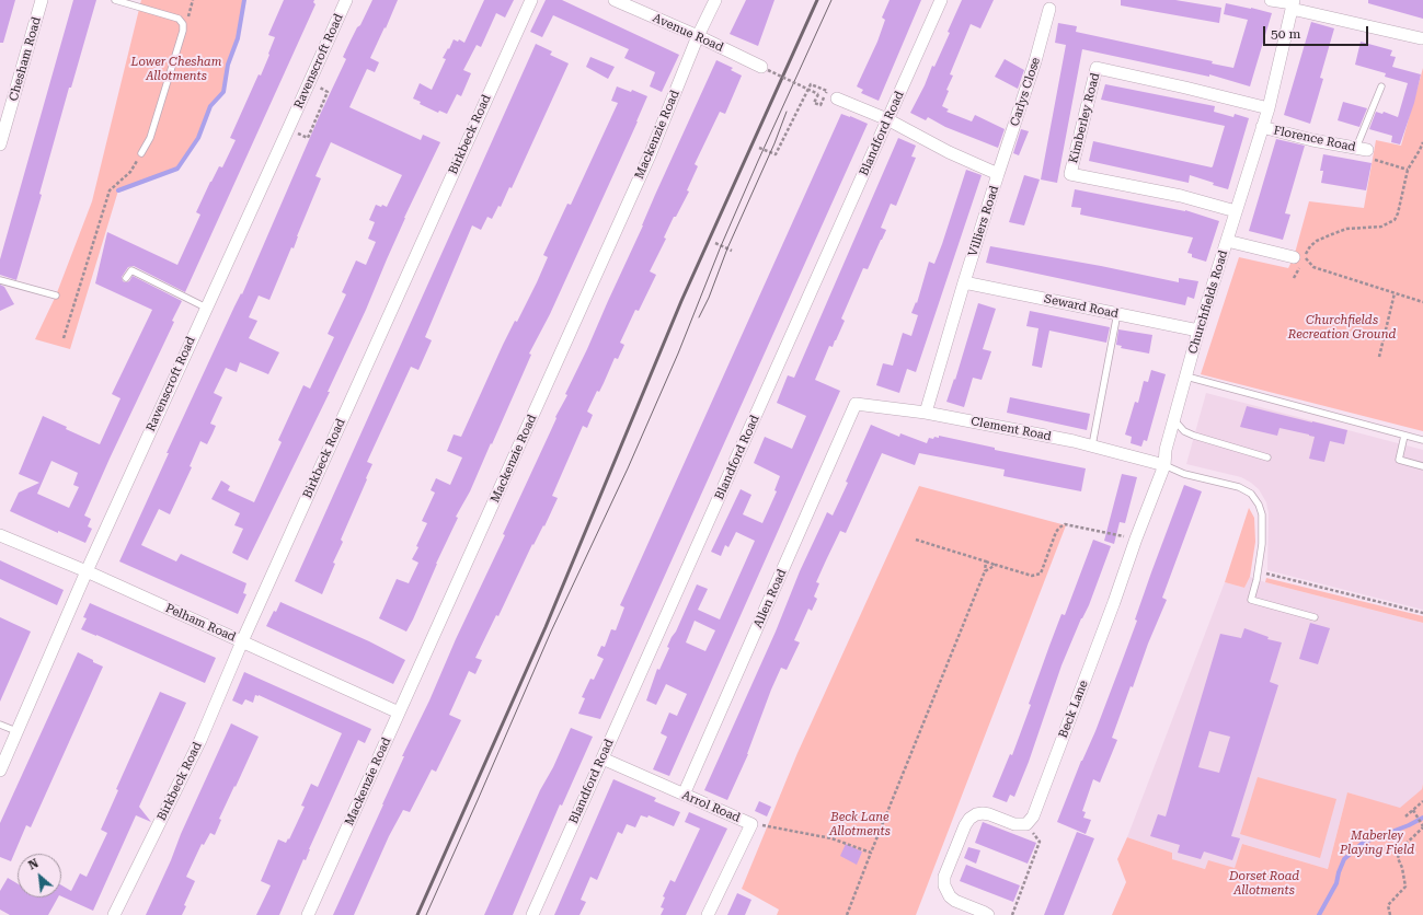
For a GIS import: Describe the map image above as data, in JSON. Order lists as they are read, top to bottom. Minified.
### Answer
{"streets":{"street":["Avenue Road","Chesham Road","Ravenscroft Road","Carlys Close","Kimberley Road","Blandford Road","Birkbeck Road","Mackenzie Road","Florence Road","Villiers Road","Churchfields Road","Seward Road","Clement Road","Allen Road","Pelham Road","Beck Lane","Arrol Road"]},"crossings":[["Avenue Road","Mackenzie Road"],["Ravenscroft Road","Pelham Road"],["Carlys Close","Villiers Road"],["Kimberley Road","Churchfields Road"],["Blandford Road","Villiers Road"],["Blandford Road","Arrol Road"],["Birkbeck Road","Pelham Road"],["Mackenzie Road","Pelham Road"],["Florence Road","Churchfields Road"],["Villiers Road","Seward Road"],["Villiers Road","Clement Road"],["Churchfields Road","Seward Road"],["Churchfields Road","Clement Road"],["Churchfields Road","Beck Lane"],["Clement Road","Allen Road"],["Allen Road","Arrol Road"]],"parks":["Lower Chesham Allotments","Churchfields Recreation Ground","Beck Lane Allotments","Maberley Playing Field","Dorset Road Allotments"],"scale_bar":"50 m","north":"top left"}
